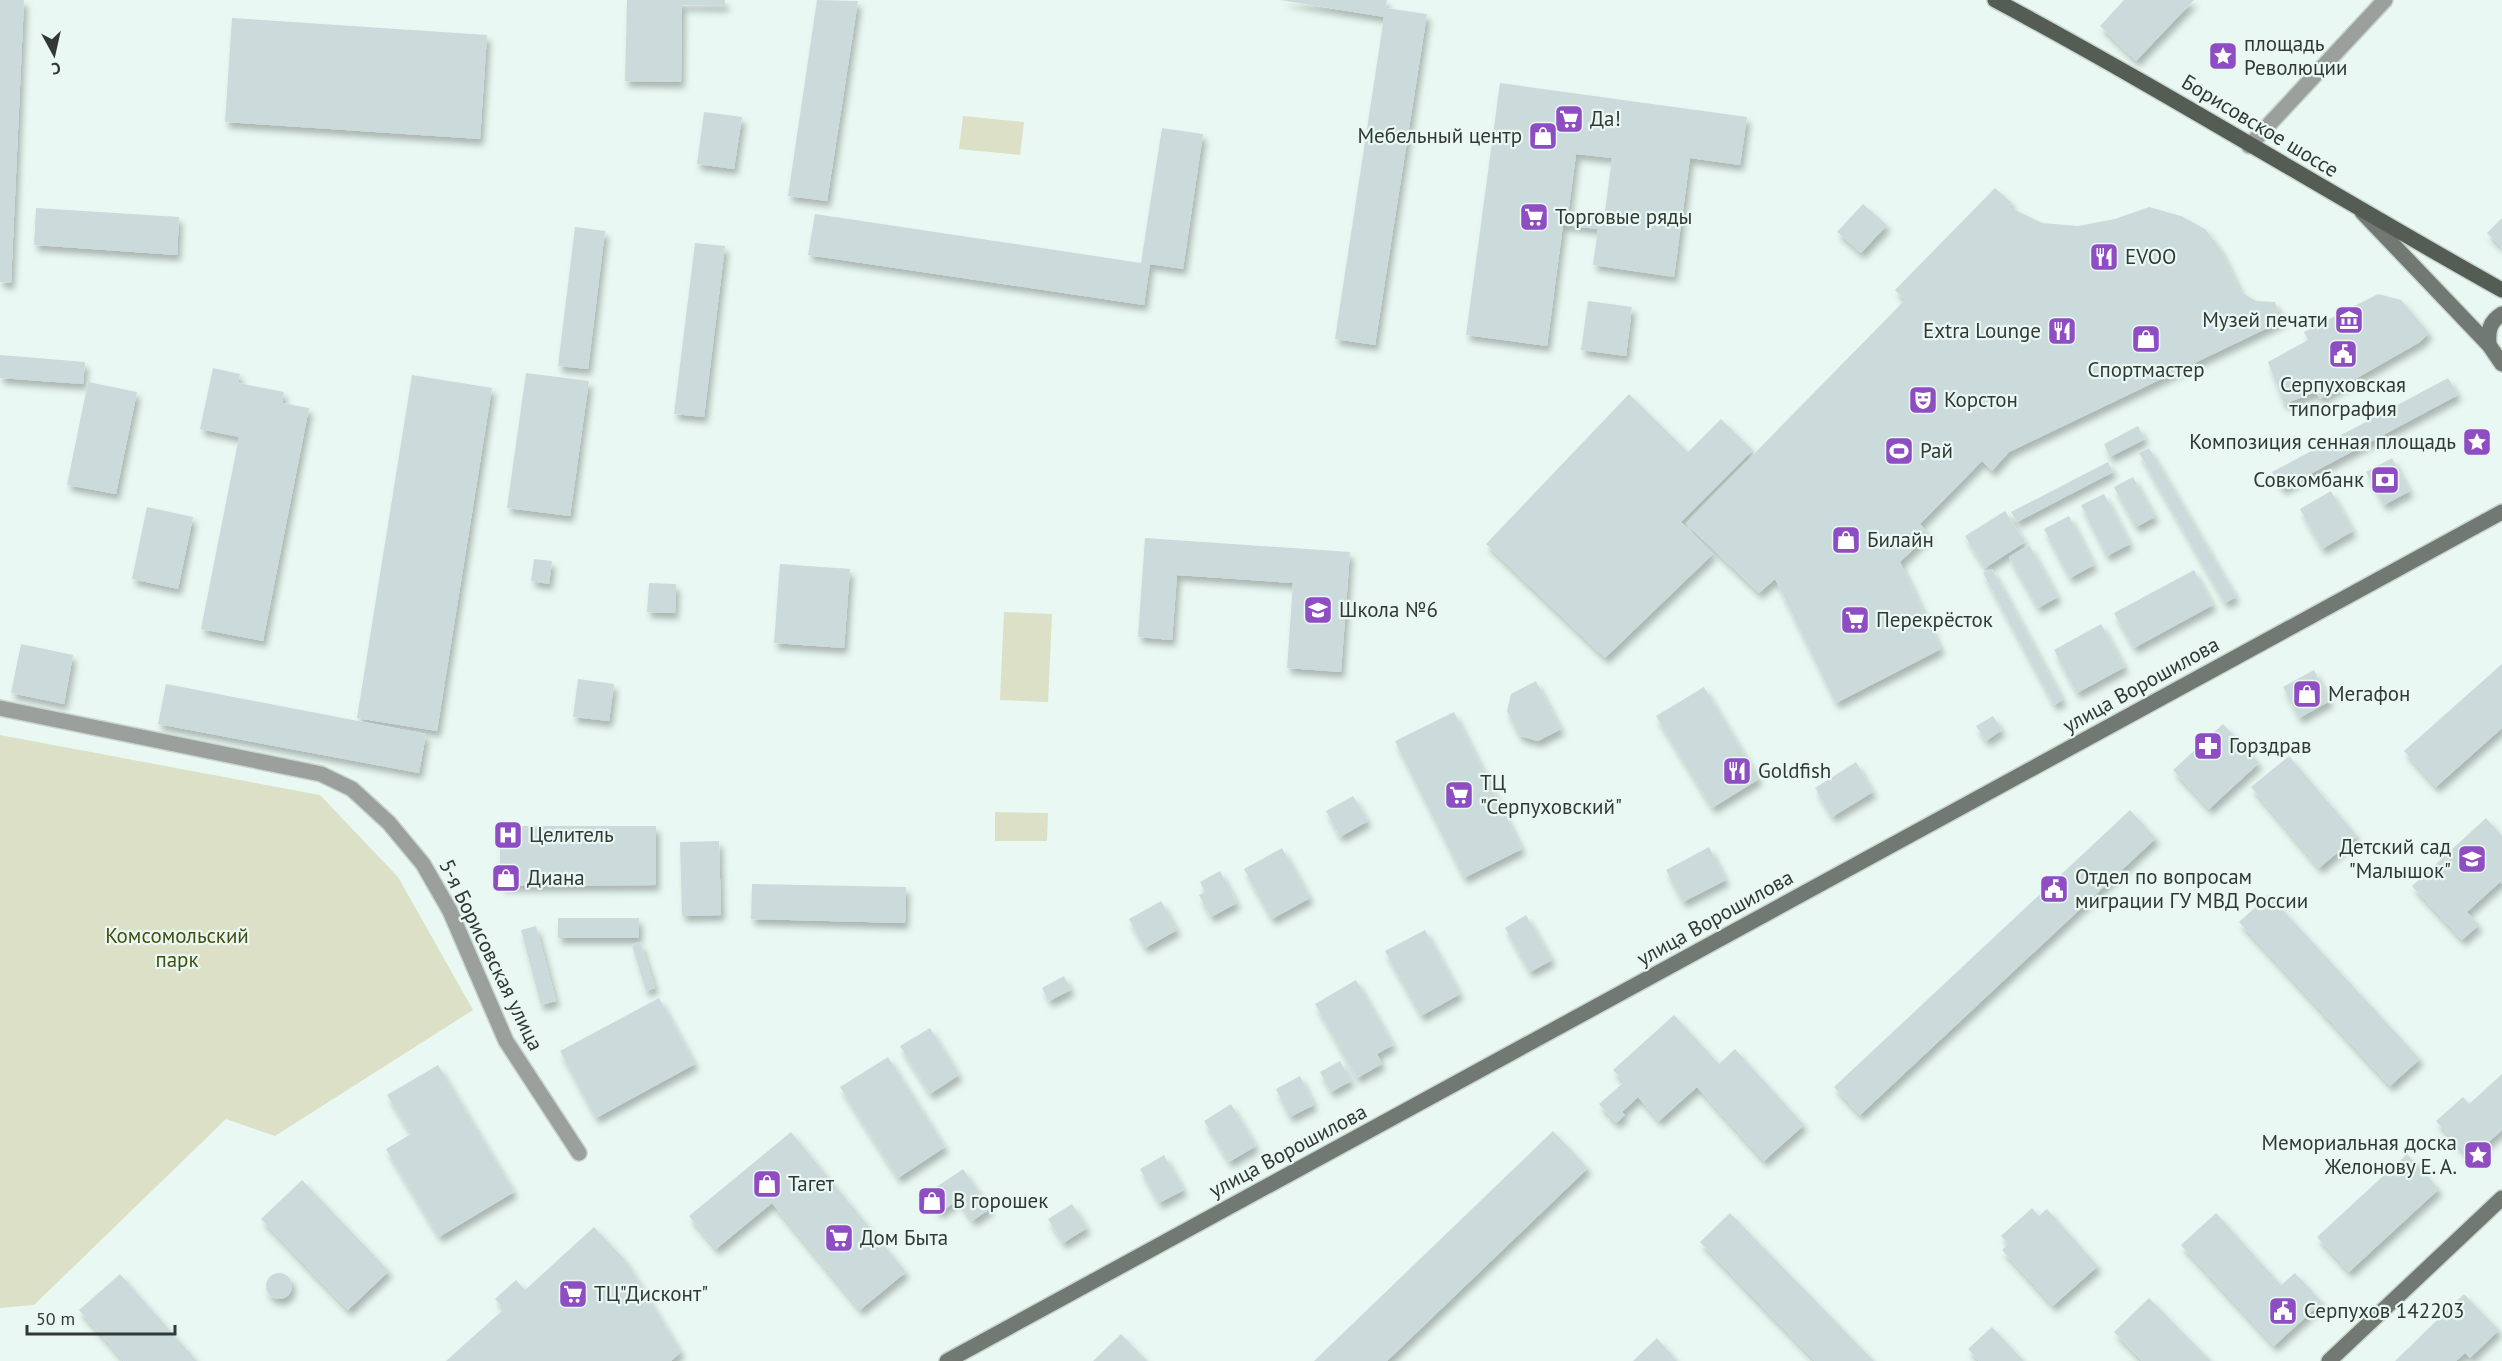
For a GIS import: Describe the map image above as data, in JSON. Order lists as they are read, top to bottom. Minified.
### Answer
{"streets":{"main road":["Борисовское шоссе","улица Ворошилова"],"street":["5-я Борисовская улица"]},"parks":["Комсомольский парк"],"places":{"place":["площадь Революции","Композиция сенная площадь","Мемориальная доска Желонову Е. А."],"supermarket":["Да!","Торговые ряды","Перекрёсток","ТЦ \"Серпуховский\"","Дом Быта","ТЦ\"Дисконт\""],"shop":["Мебельный центр","Спортмастер","Билайн","Мегафон","Диана","Тагет","В горошек"],"restaurant":["EVOO","Extra Lounge","Goldfish"],"museum":["Музей печати"],"public building":["Серпуховская типография","Отдел по вопросам миграции ГУ МВД России","Серпухов 142203"],"theatre":["Корстон"],"sports":["Рай"],"bank":["Совкомбанк"],"school or university":["Школа №6","Детский сад \"Малышок\""],"pharmacy":["Горздрав"],"hospital":["Целитель"]},"scale_bar":"50 m","north":"bottom"}
